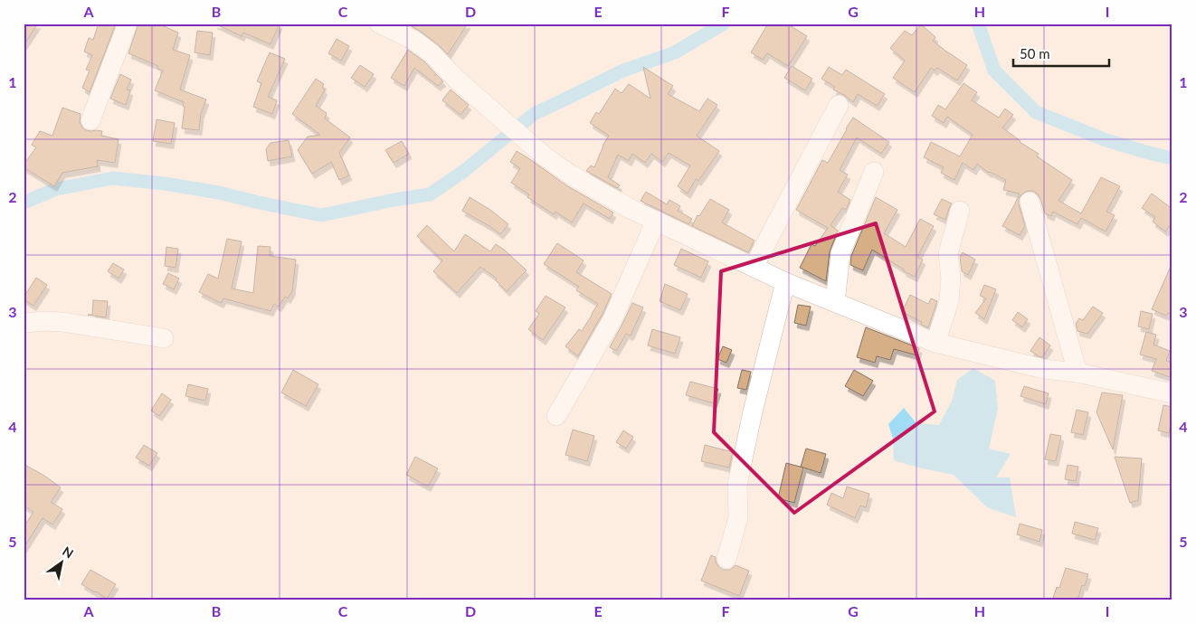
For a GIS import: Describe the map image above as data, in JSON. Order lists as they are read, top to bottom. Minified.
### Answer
{"scale_bar":"50 m","north":"top right","grid":{"columns":["A","B","C","D","E","F","G","H","I"],"rows":["1","2","3","4","5"]}}
